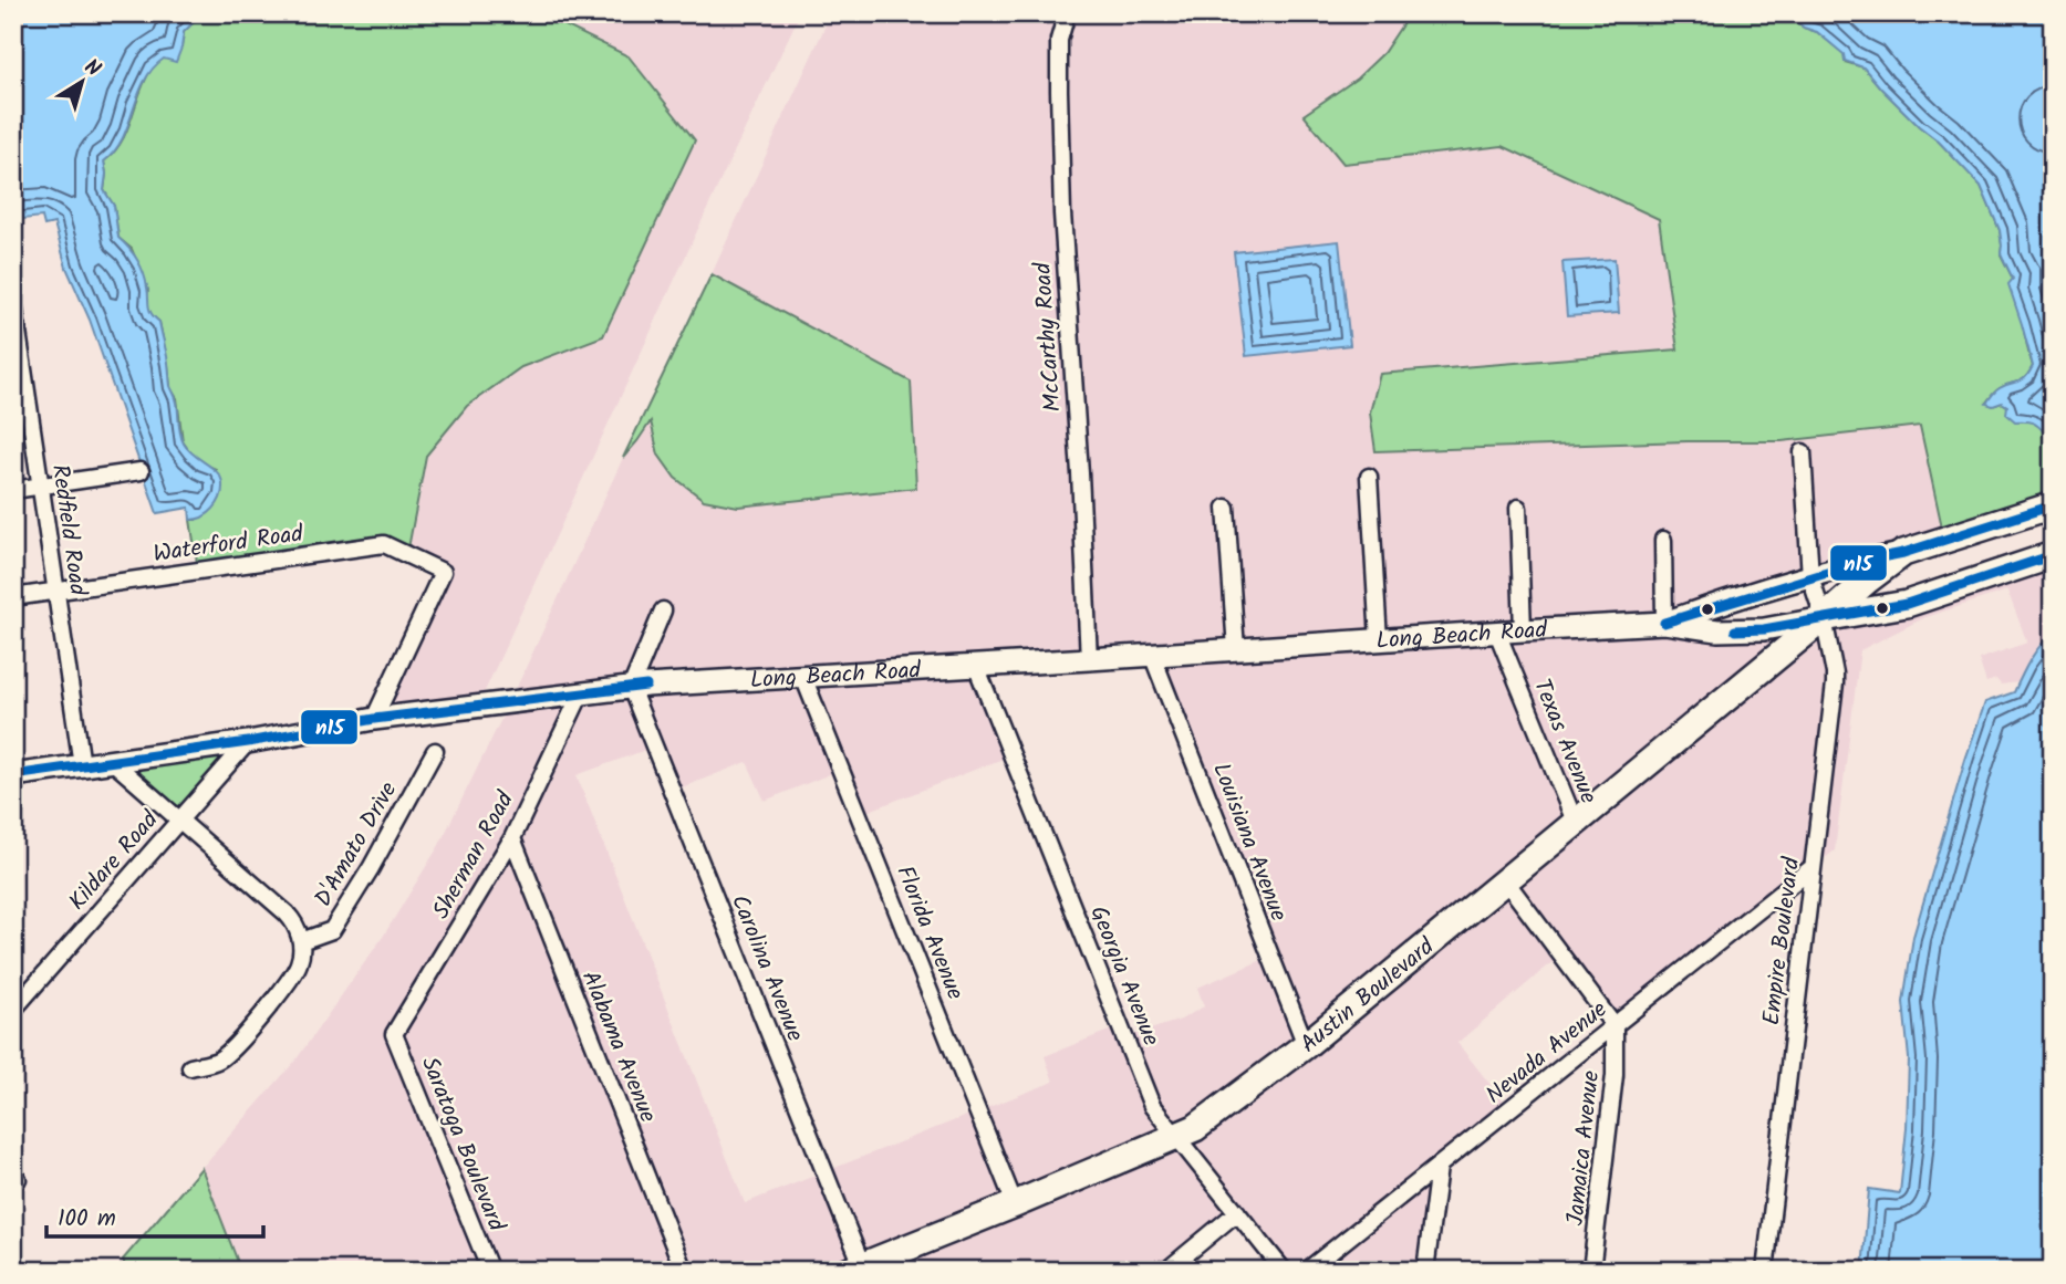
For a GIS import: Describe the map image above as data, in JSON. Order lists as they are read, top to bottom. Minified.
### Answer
{"streets":{"main road":["Long Beach Road","Austin Boulevard"],"street":["McCarthy Road","Redfield Road","Waterford Road","Texas Avenue","Louisiana Avenue","D'Amato Drive","Sherman Road","Kildare Road","Florida Avenue","Empire Boulevard","Carolina Avenue","Georgia Avenue","Alabama Avenue","Nevada Avenue","Saratoga Boulevard","Jamaica Avenue"]},"crossings":[["McCarthy Road","Long Beach Road"],["Redfield Road","Waterford Road"],["Redfield Road","Long Beach Road"],["Waterford Road","Long Beach Road"],["Long Beach Road","Texas Avenue"],["Long Beach Road","Louisiana Avenue"],["Long Beach Road","Sherman Road"],["Long Beach Road","Kildare Road"],["Long Beach Road","Florida Avenue"],["Long Beach Road","Empire Boulevard"],["Long Beach Road","Carolina Avenue"],["Long Beach Road","Georgia Avenue"],["Long Beach Road","Austin Boulevard"],["Texas Avenue","Austin Boulevard"],["Louisiana Avenue","Austin Boulevard"],["Sherman Road","Alabama Avenue"],["Sherman Road","Saratoga Boulevard"],["Florida Avenue","Austin Boulevard"],["Empire Boulevard","Austin Boulevard"],["Empire Boulevard","Nevada Avenue"],["Carolina Avenue","Austin Boulevard"],["Georgia Avenue","Austin Boulevard"],["Nevada Avenue","Jamaica Avenue"]],"lines":["transit line n15"],"scale_bar":"100 m","north":"top right"}
